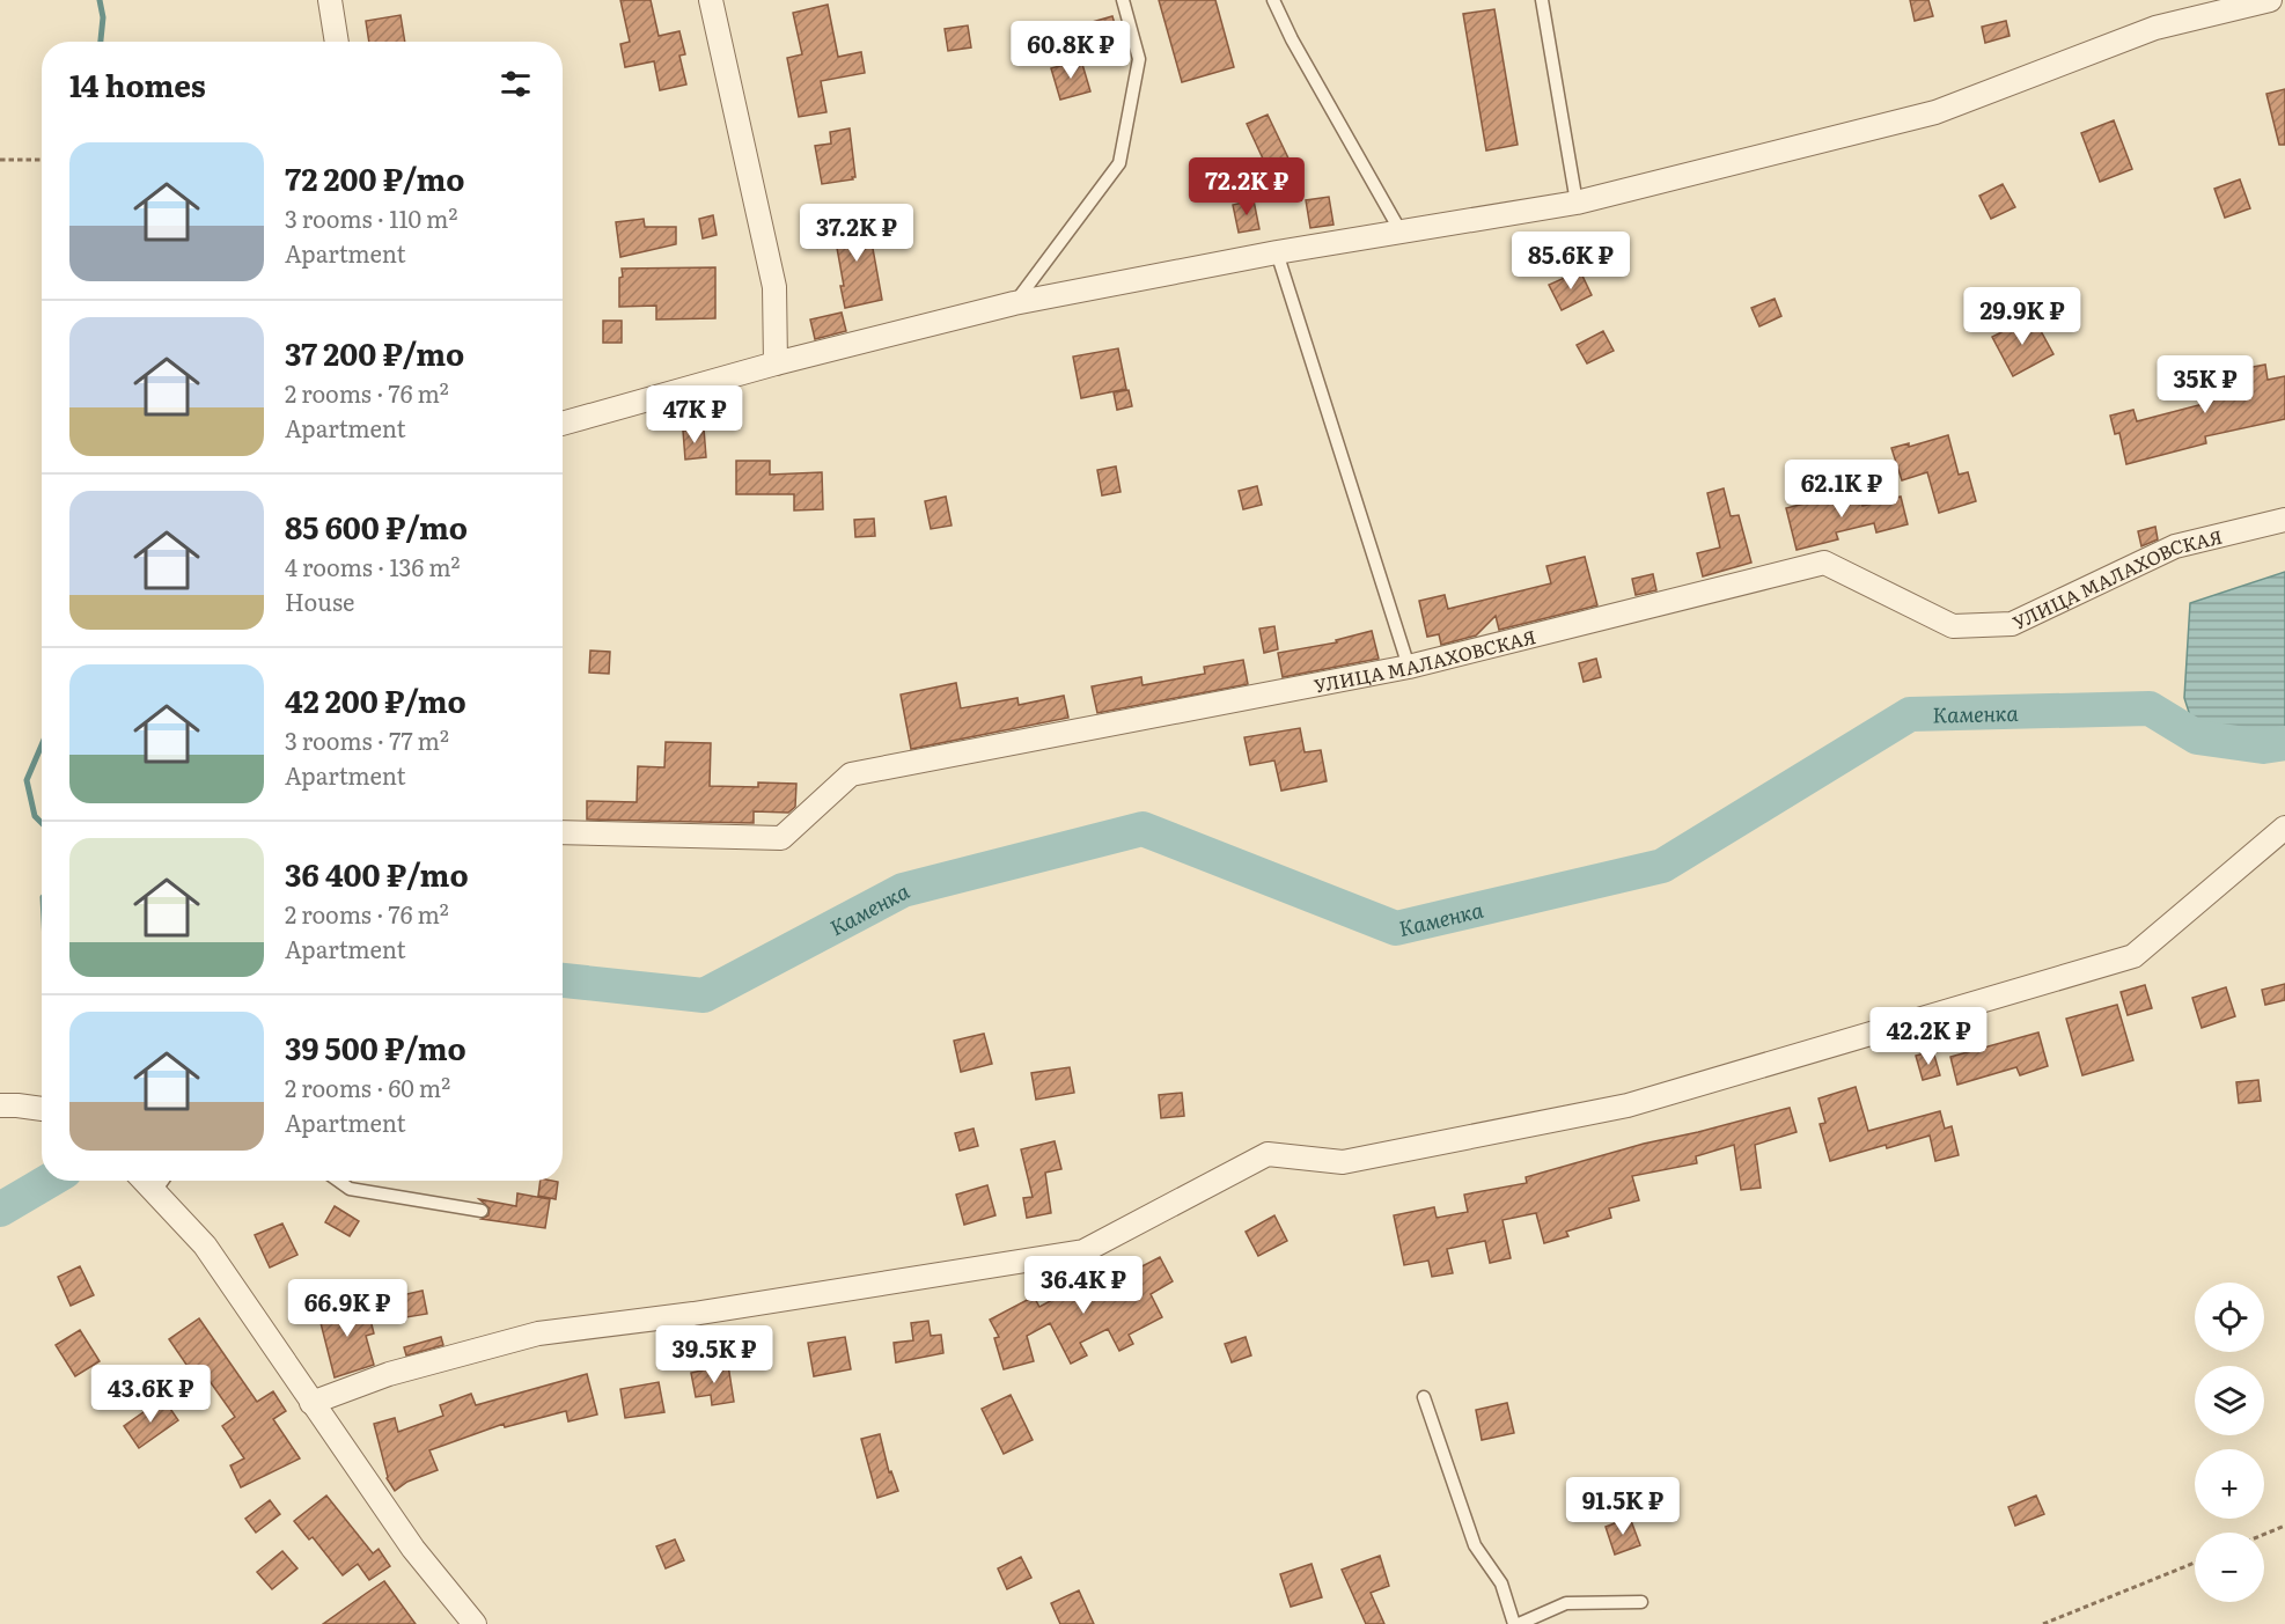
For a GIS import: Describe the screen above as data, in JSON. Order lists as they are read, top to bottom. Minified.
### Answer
{"streets":{"street":["УЛИЦА МАЛАХОВСКАЯ"]},"water":["Каменка"],"page":{"price":["60.8K ₽","72.2K ₽","37.2K ₽","85.6K ₽","29.9K ₽","35K ₽","47K ₽","62.1K ₽","42.2K ₽","36.4K ₽","66.9K ₽","39.5K ₽","43.6K ₽","91.5K ₽"],"heading":"14 homes","list":[{"name":"72 200 ₽/mo","note":"3 rooms · 110 m² · Apartment"},{"name":"37 200 ₽/mo","note":"2 rooms · 76 m² · Apartment"},{"name":"85 600 ₽/mo","note":"4 rooms · 136 m² · House"},{"name":"42 200 ₽/mo","note":"3 rooms · 77 m² · Apartment"},{"name":"36 400 ₽/mo","note":"2 rooms · 76 m² · Apartment"},{"name":"39 500 ₽/mo","note":"2 rooms · 60 m² · Apartment"}],"map_buttons":["+","−"]}}
